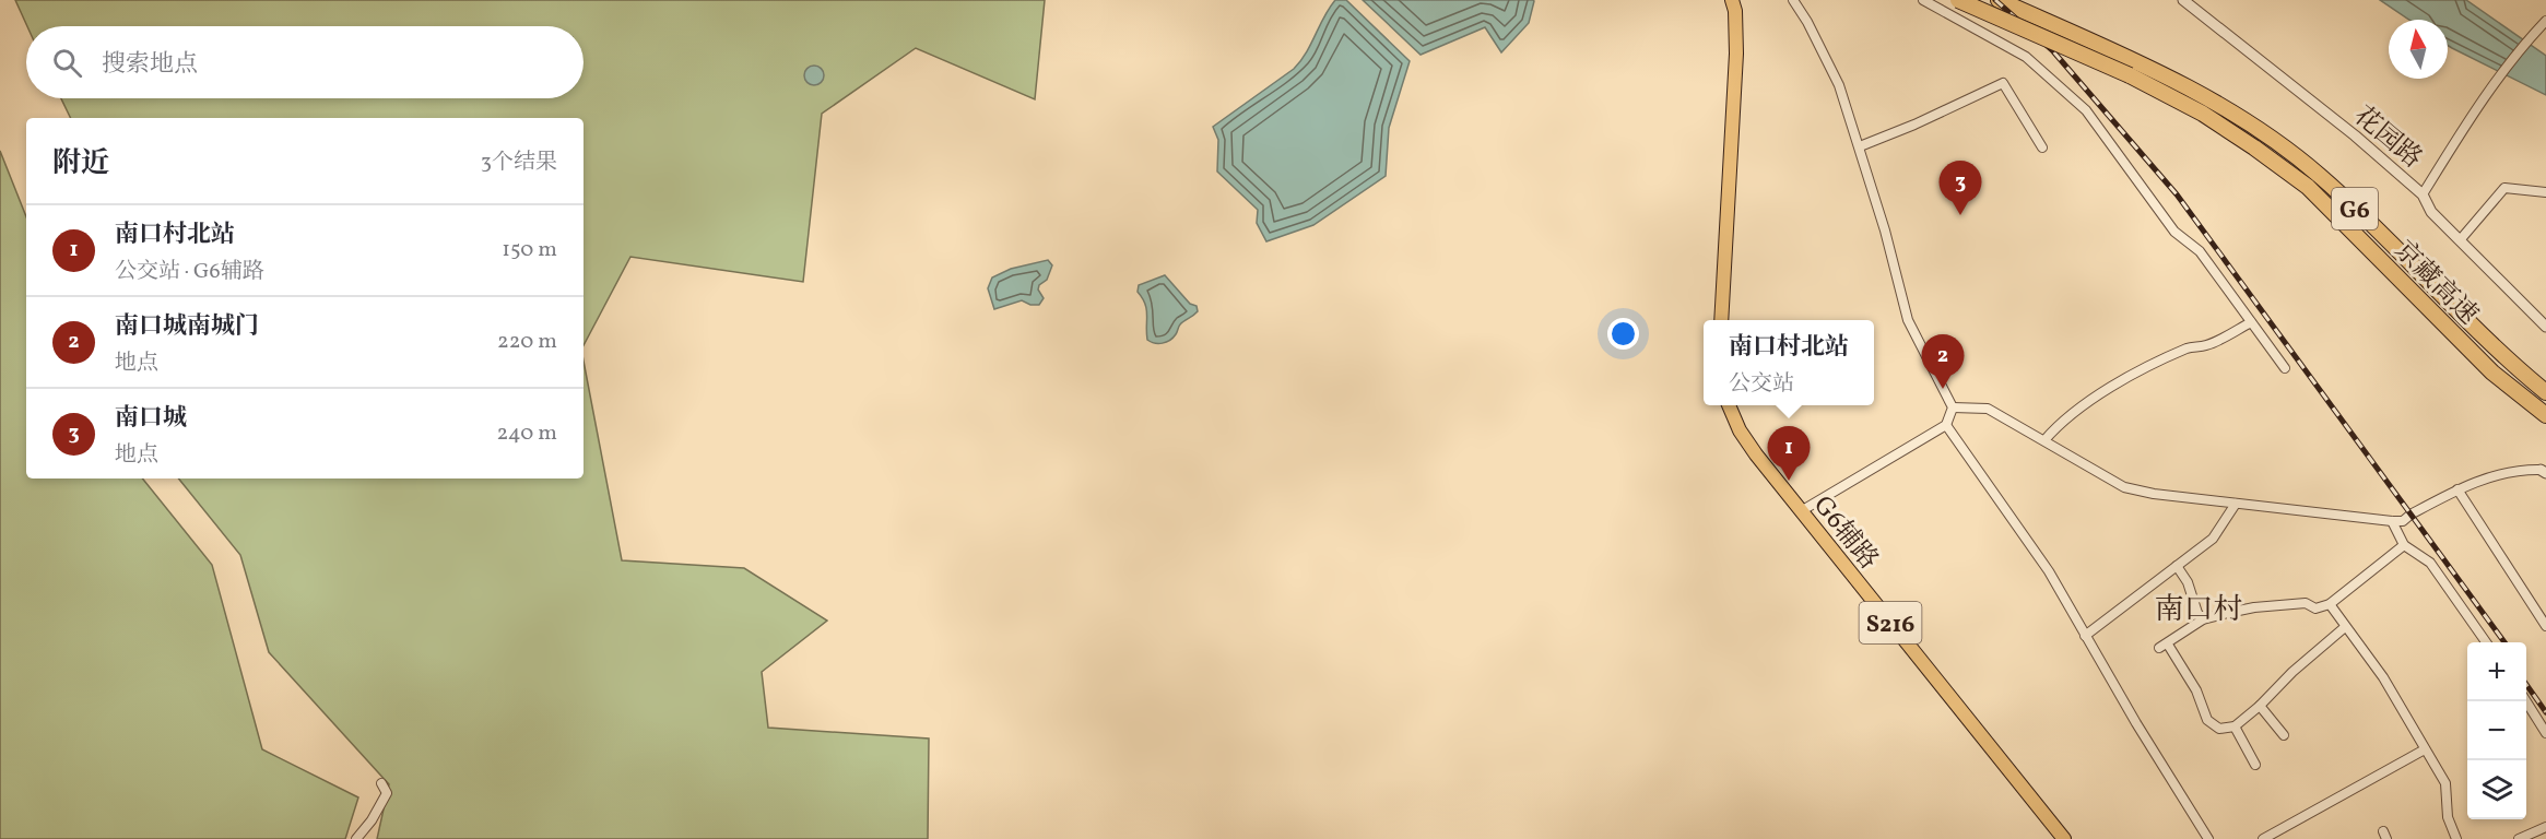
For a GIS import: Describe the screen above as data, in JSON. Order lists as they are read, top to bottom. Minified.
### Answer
{"streets":{"highway":["G6","京藏高速"],"main road":["G6辅路","S216"],"street":["花园路"]},"crossings":[["G6","京藏高速"]],"districts":["南口村"],"north":"top","page":{"search":"搜索地点","heading":["附近","3个结果"],"pins":["3","2","1"],"list":[{"mark":"1","name":"南口村北站","note":"公交站 · G6辅路","value":"150 m"},{"mark":"2","name":"南口城南城门","note":"地点","value":"220 m"},{"mark":"3","name":"南口城","note":"地点","value":"240 m"}],"popup":["南口村北站","公交站"],"map_buttons":["+","−"]}}
